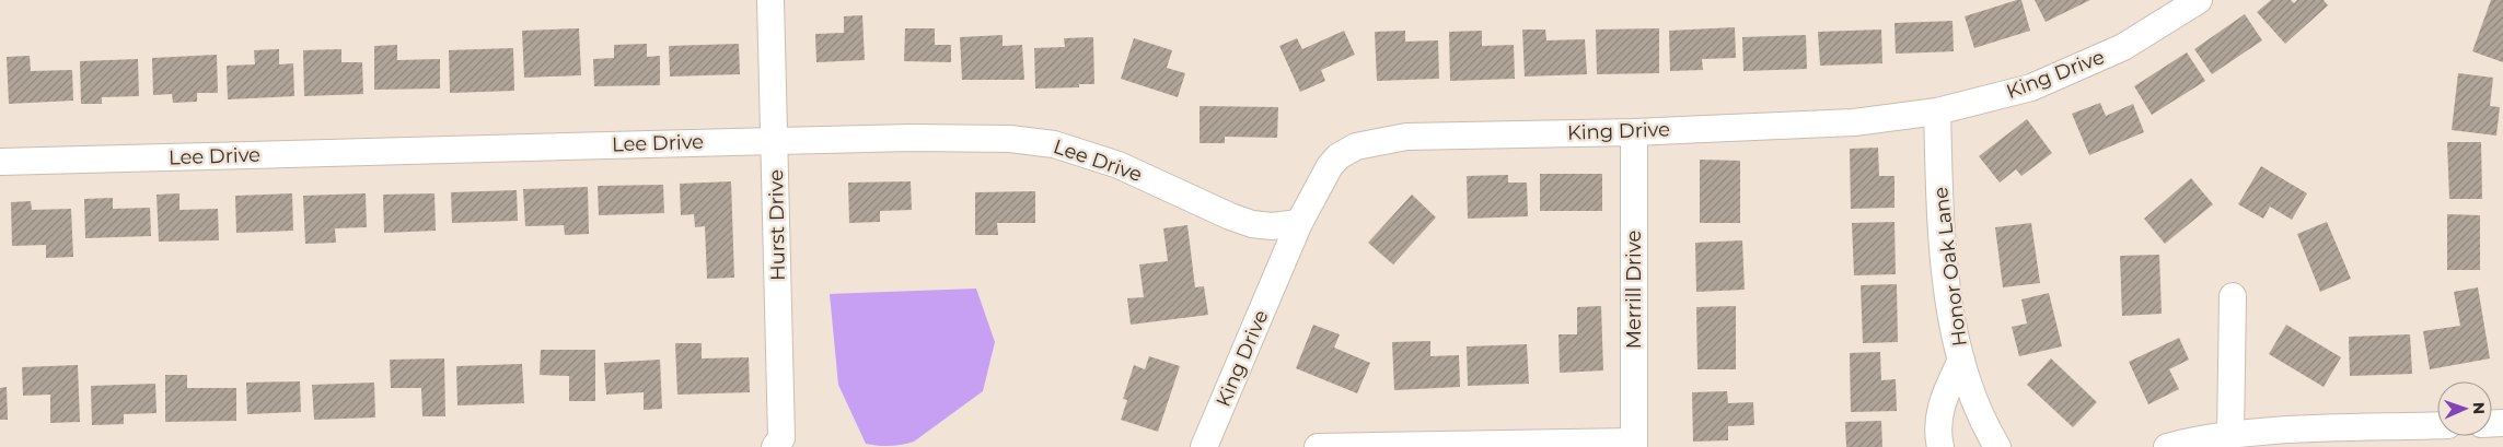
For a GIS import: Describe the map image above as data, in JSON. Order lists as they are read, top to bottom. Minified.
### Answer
{"streets":{"street":["King Drive","Lee Drive","Hurst Drive","Honor Oak Lane","Merrill Drive"]},"crossings":[["King Drive","Lee Drive"],["King Drive","Honor Oak Lane"],["King Drive","Merrill Drive"],["Lee Drive","Hurst Drive"]],"north":"right"}
